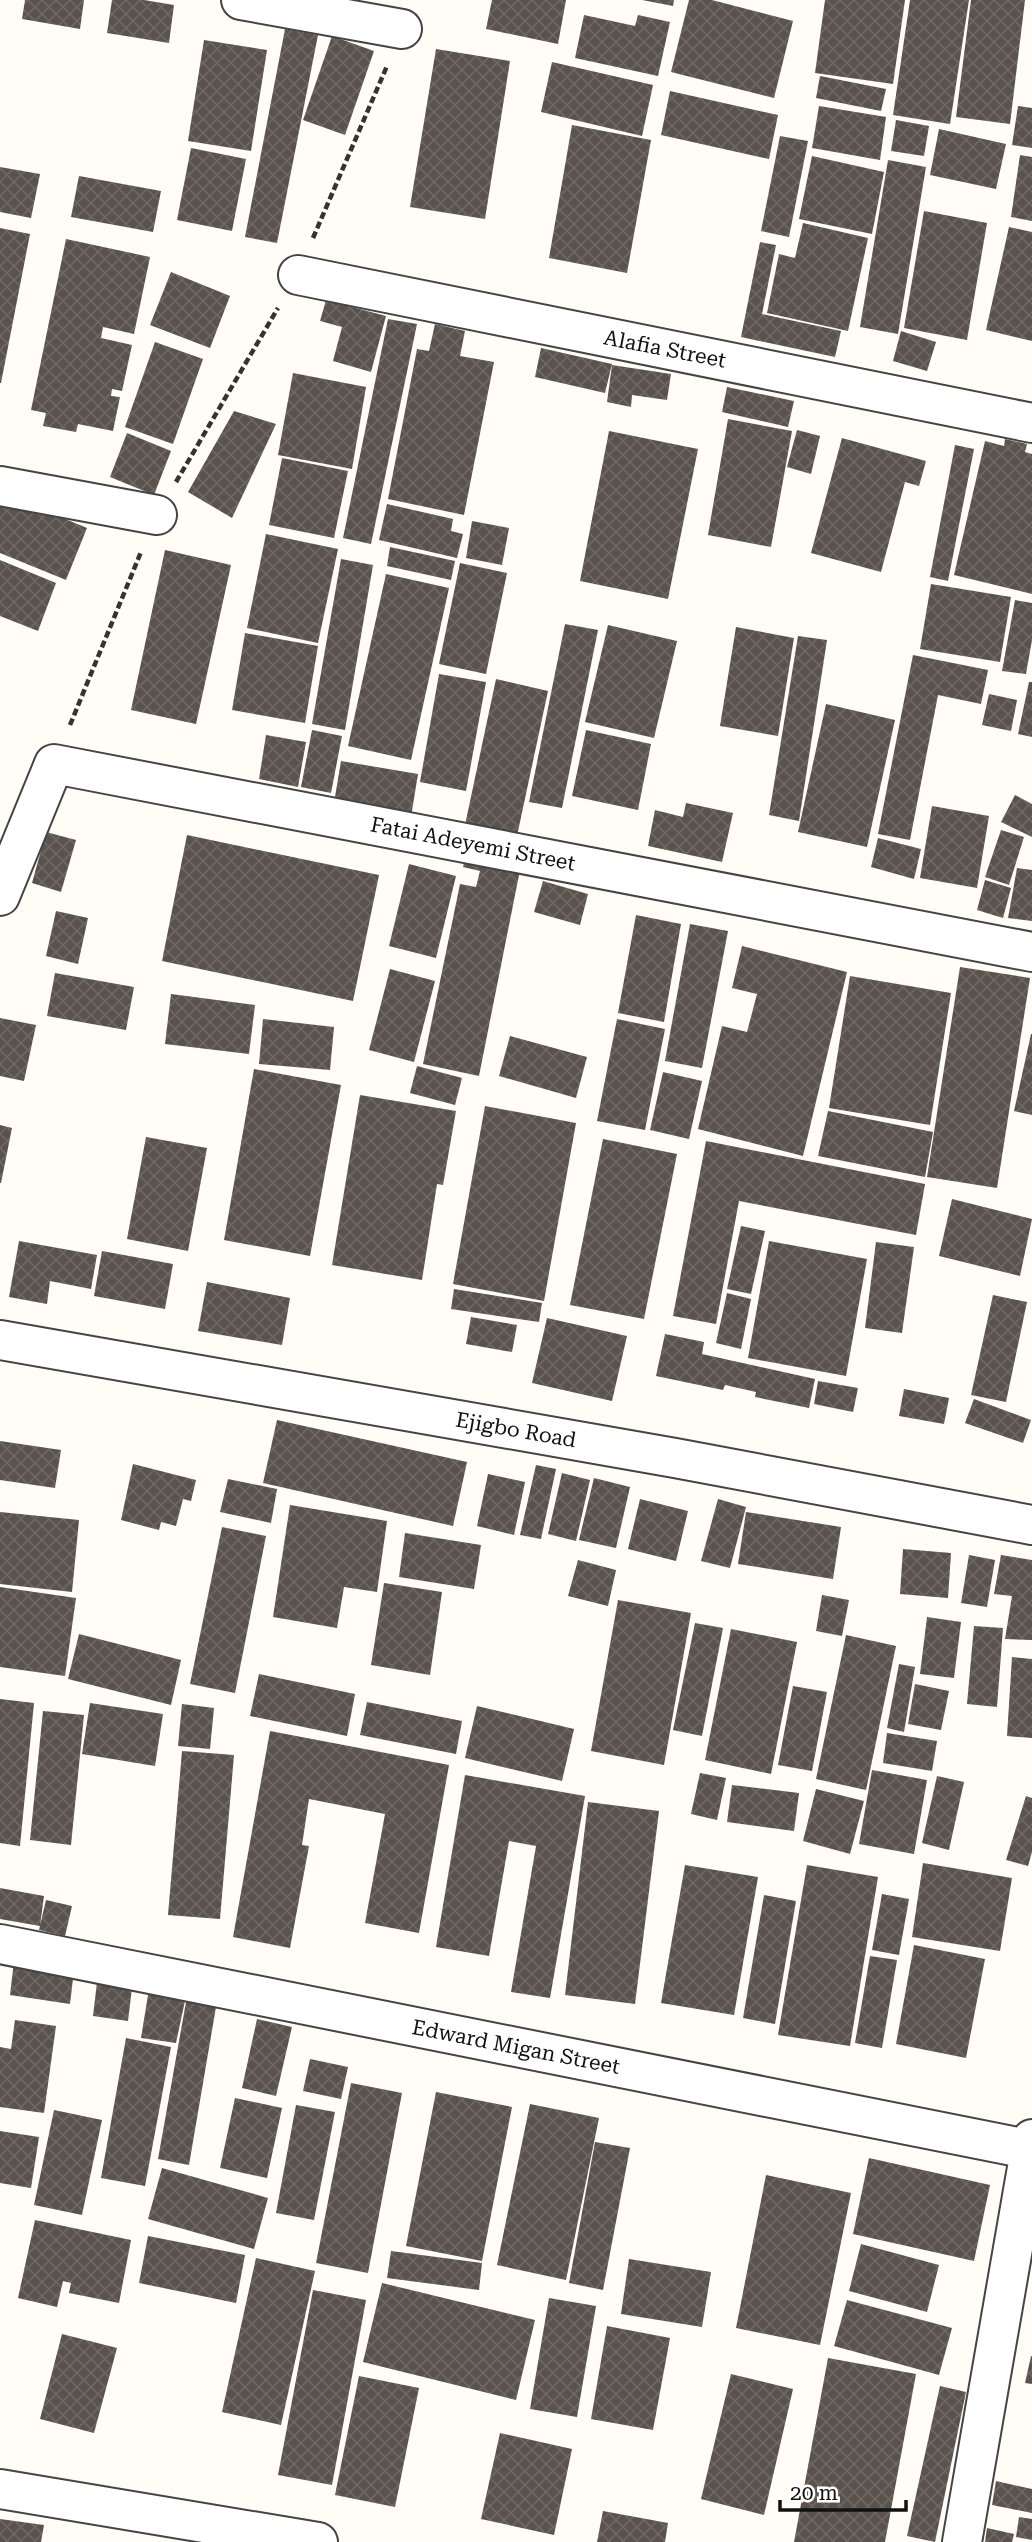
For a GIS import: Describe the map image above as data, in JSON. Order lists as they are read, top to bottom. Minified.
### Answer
{"streets":{"street":["Alafia Street","Fatai Adeyemi Street","Ejigbo Road","Edward Migan Street"]},"scale_bar":"20 m"}
